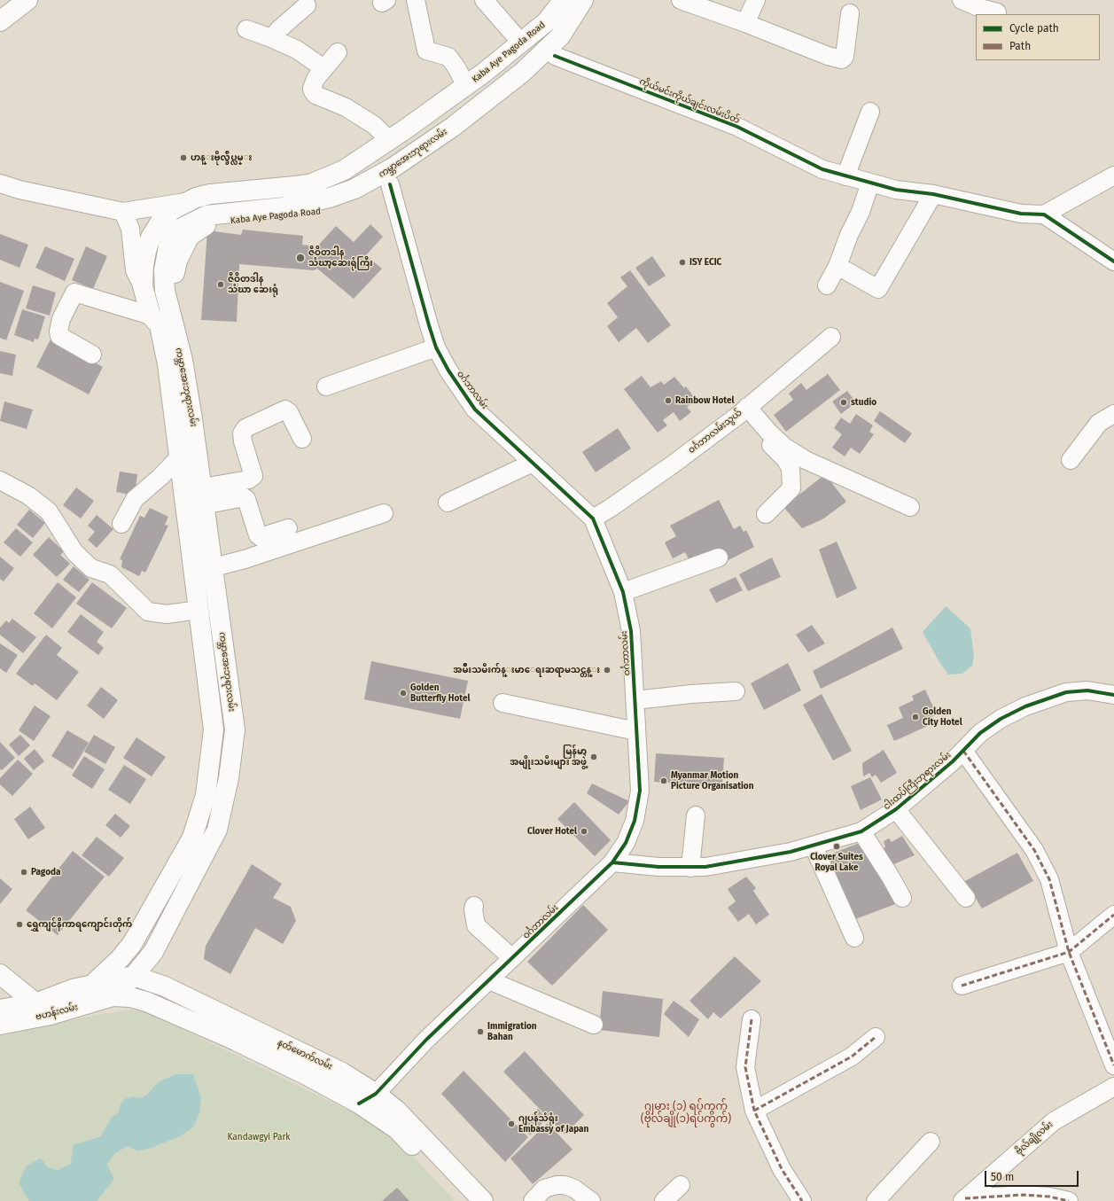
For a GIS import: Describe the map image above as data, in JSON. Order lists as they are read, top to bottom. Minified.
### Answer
{"streets":{"main road":["Kaba Aye Pagoda Road","ကမ္ဘာအေးဘုရားလမ်း","ဗဟန်းလမ်း","နတ်မောက်လမ်း"],"street":["ကိုယ်မင်းကိုယ်ချင်းလမ်းပိတ်","ဝင်္ဂဘာလမ်း","ဝင်္ဂဘာလမ်းသွယ်","ငါးထပ်ကြီးဘုရားလမ်း","ဗိုလ်ချိုလမ်း"]},"crossings":[["Kaba Aye Pagoda Road","ကိုယ်မင်းကိုယ်ချင်းလမ်းပိတ်"],["Kaba Aye Pagoda Road","ကမ္ဘာအေးဘုရားလမ်း"],["Kaba Aye Pagoda Road","ဝင်္ဂဘာလမ်း"],["ကမ္ဘာအေးဘုရားလမ်း","ဗဟန်းလမ်း"],["ကမ္ဘာအေးဘုရားလမ်း","နတ်မောက်လမ်း"],["ဝင်္ဂဘာလမ်း","ဝင်္ဂဘာလမ်းသွယ်"],["ဝင်္ဂဘာလမ်း","ငါးထပ်ကြီးဘုရားလမ်း"],["ဝင်္ဂဘာလမ်း","နတ်မောက်လမ်း"],["ဗဟန်းလမ်း","နတ်မောက်လမ်း"]],"districts":["ဂျမား (၁) ရပ်ကွက် (ဗိုလ်ချို(၁)ရပ်ကွက်)"],"parks":["Kandawgyi Park"],"places":["ဟန္းဗိုလ္ခ်ဳပ္လမ္း","ဇီဝိတဒါန သံဃာ့ဆေးရုံကြီး","ISY ECIC","ဇီဝိတဒါန သံဃာ ဆေးရုံ","Rainbow Hotel","studio","အမ်ိဳးသမီးက်န္းမာေရးဆရာမသင္တန္း","Golden Butterfly Hotel","Golden City Hotel","မြန်မာ့ အမျိုးသမီးများ အဖွဲ့","Myanmar Motion Picture Organisation","Clover Hotel","Clover Suites Royal Lake","Pagoda","ရွှေကျင်နိကာရကျောင်းတိုက်","Immigration Bahan","ဂျပန်သံရုံး Embassy of Japan"],"legend":["Cycle path","Path"],"scale_bar":"50 m"}
